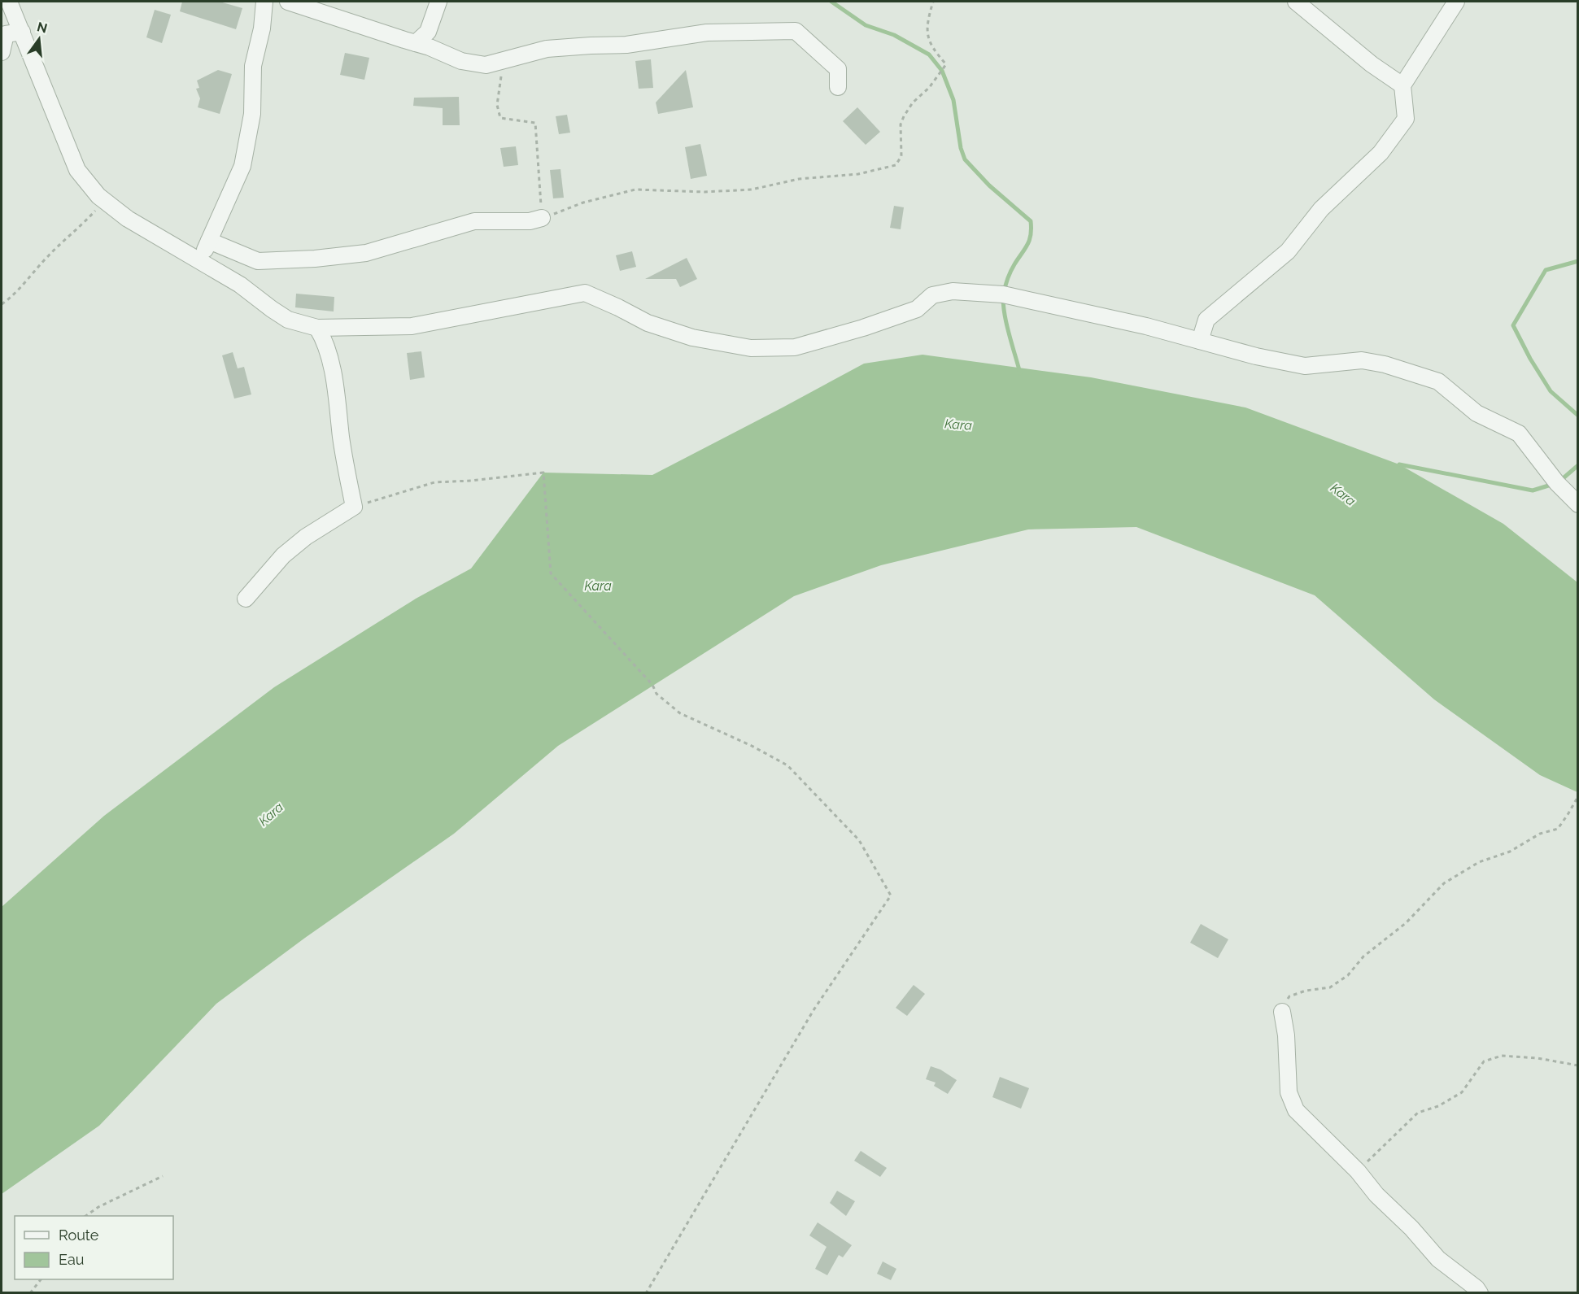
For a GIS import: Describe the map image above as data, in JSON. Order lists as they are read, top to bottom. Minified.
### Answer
{"water":["Kara"],"legend":["Route","Eau"],"north":"top"}
